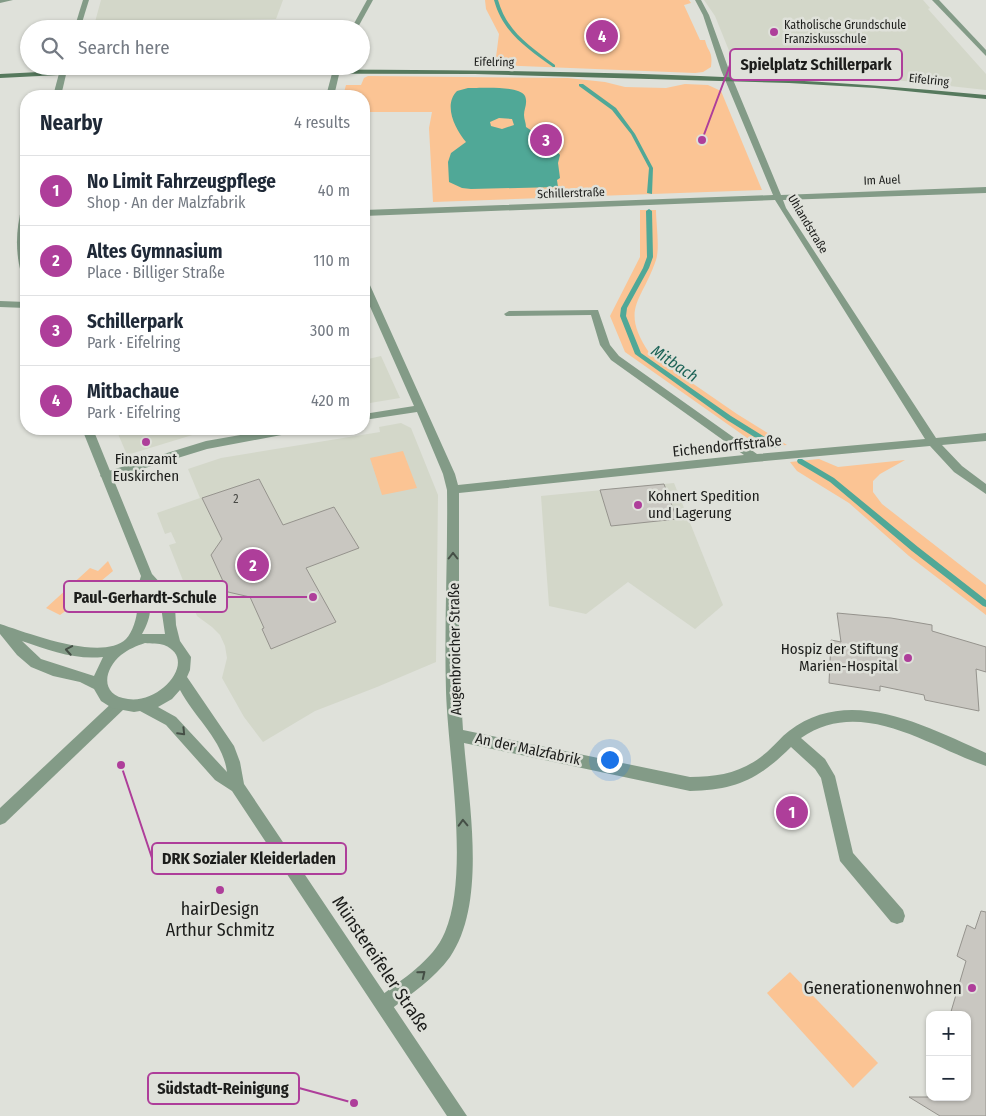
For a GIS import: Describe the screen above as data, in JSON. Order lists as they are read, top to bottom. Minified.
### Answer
{"streets":{"main road":["Eifelring"],"street":["Im Auel","Schillerstraße","Uhlandstraße","Eichendorffstraße","Augenbroicher Straße","An der Malzfabrik","Münstereifeler Straße"]},"crossings":[["Eifelring","Uhlandstraße"],["Im Auel","Schillerstraße"],["Im Auel","Uhlandstraße"],["Schillerstraße","Uhlandstraße"],["Uhlandstraße","Eichendorffstraße"],["Eichendorffstraße","Augenbroicher Straße"],["Augenbroicher Straße","An der Malzfabrik"],["Augenbroicher Straße","Münstereifeler Straße"]],"one_way":["Augenbroicher Straße"],"water":["Mitbach"],"places":["Katholische Grundschule Franziskusschule","Spielplatz Schillerpark","Finanzamt Euskirchen","Kohnert Spedition und Lagerung","Paul-Gerhardt-Schule","Hospiz der Stiftung Marien-Hospital","DRK Sozialer Kleiderladen","hairDesign Arthur Schmitz","Generationenwohnen","Südstadt-Reinigung"],"house_numbers":["2"],"page":{"pins":["4","3","2","1"],"search":"Search here","heading":["Nearby","4 results"],"list":[{"mark":"1","name":"No Limit Fahrzeugpflege","note":"Shop · An der Malzfabrik","value":"40 m"},{"mark":"2","name":"Altes Gymnasium","note":"Place · Billiger Straße","value":"110 m"},{"mark":"3","name":"Schillerpark","note":"Park · Eifelring","value":"300 m"},{"mark":"4","name":"Mitbachaue","note":"Park · Eifelring","value":"420 m"}],"map_buttons":["+","−"]}}
